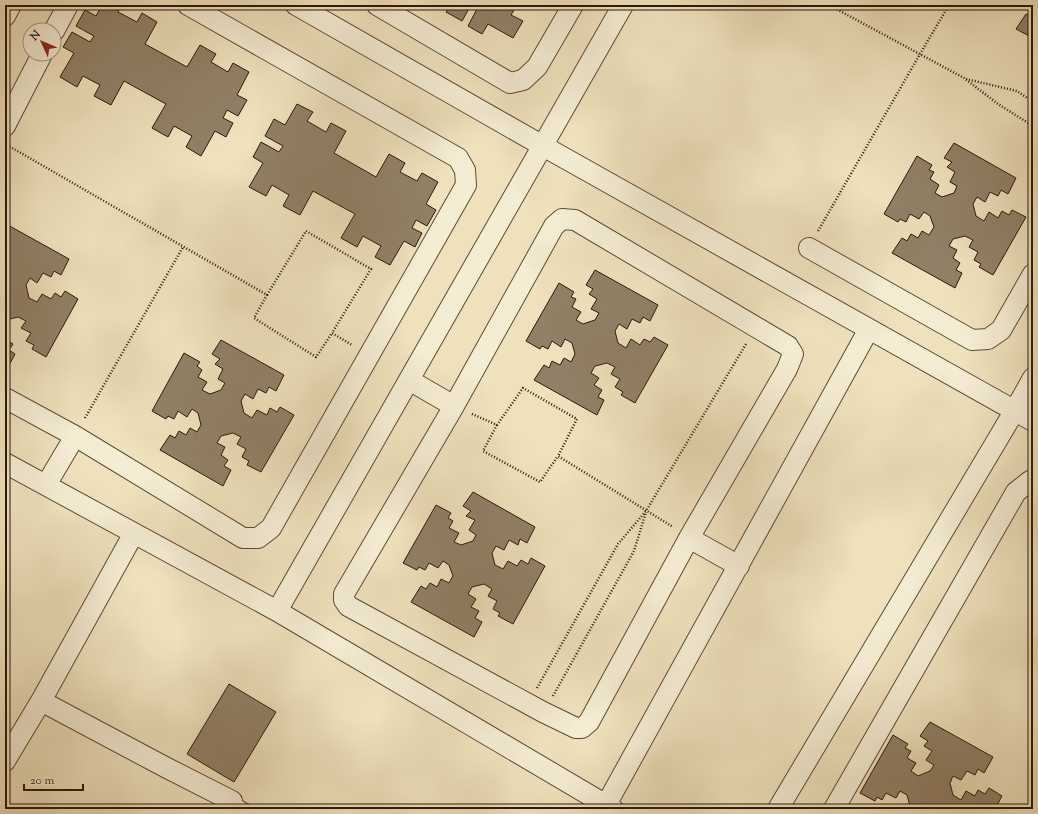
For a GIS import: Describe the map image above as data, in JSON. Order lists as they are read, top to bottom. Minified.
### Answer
{"scale_bar":"20 m","north":"top left"}
